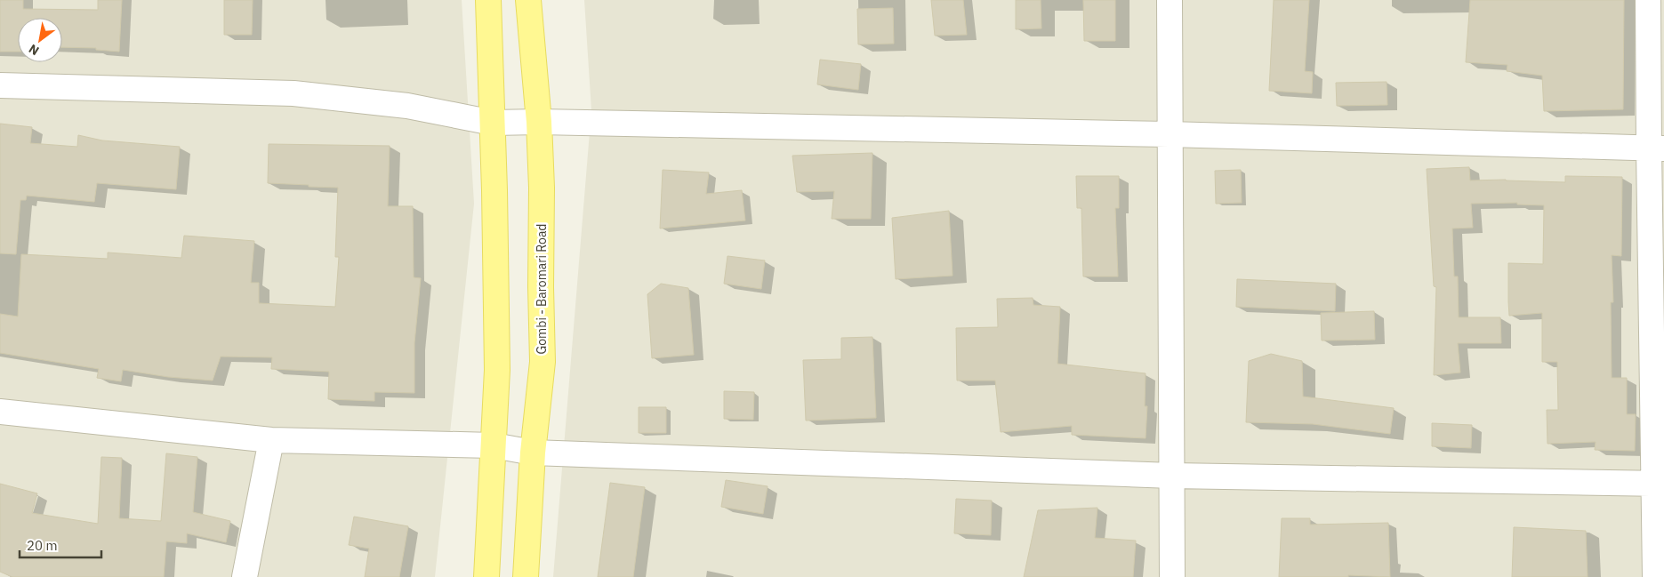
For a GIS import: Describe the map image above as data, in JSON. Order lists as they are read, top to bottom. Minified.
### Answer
{"streets":{"main road":["Gombi - Baromari Road"]},"scale_bar":"20 m","north":"bottom left"}
